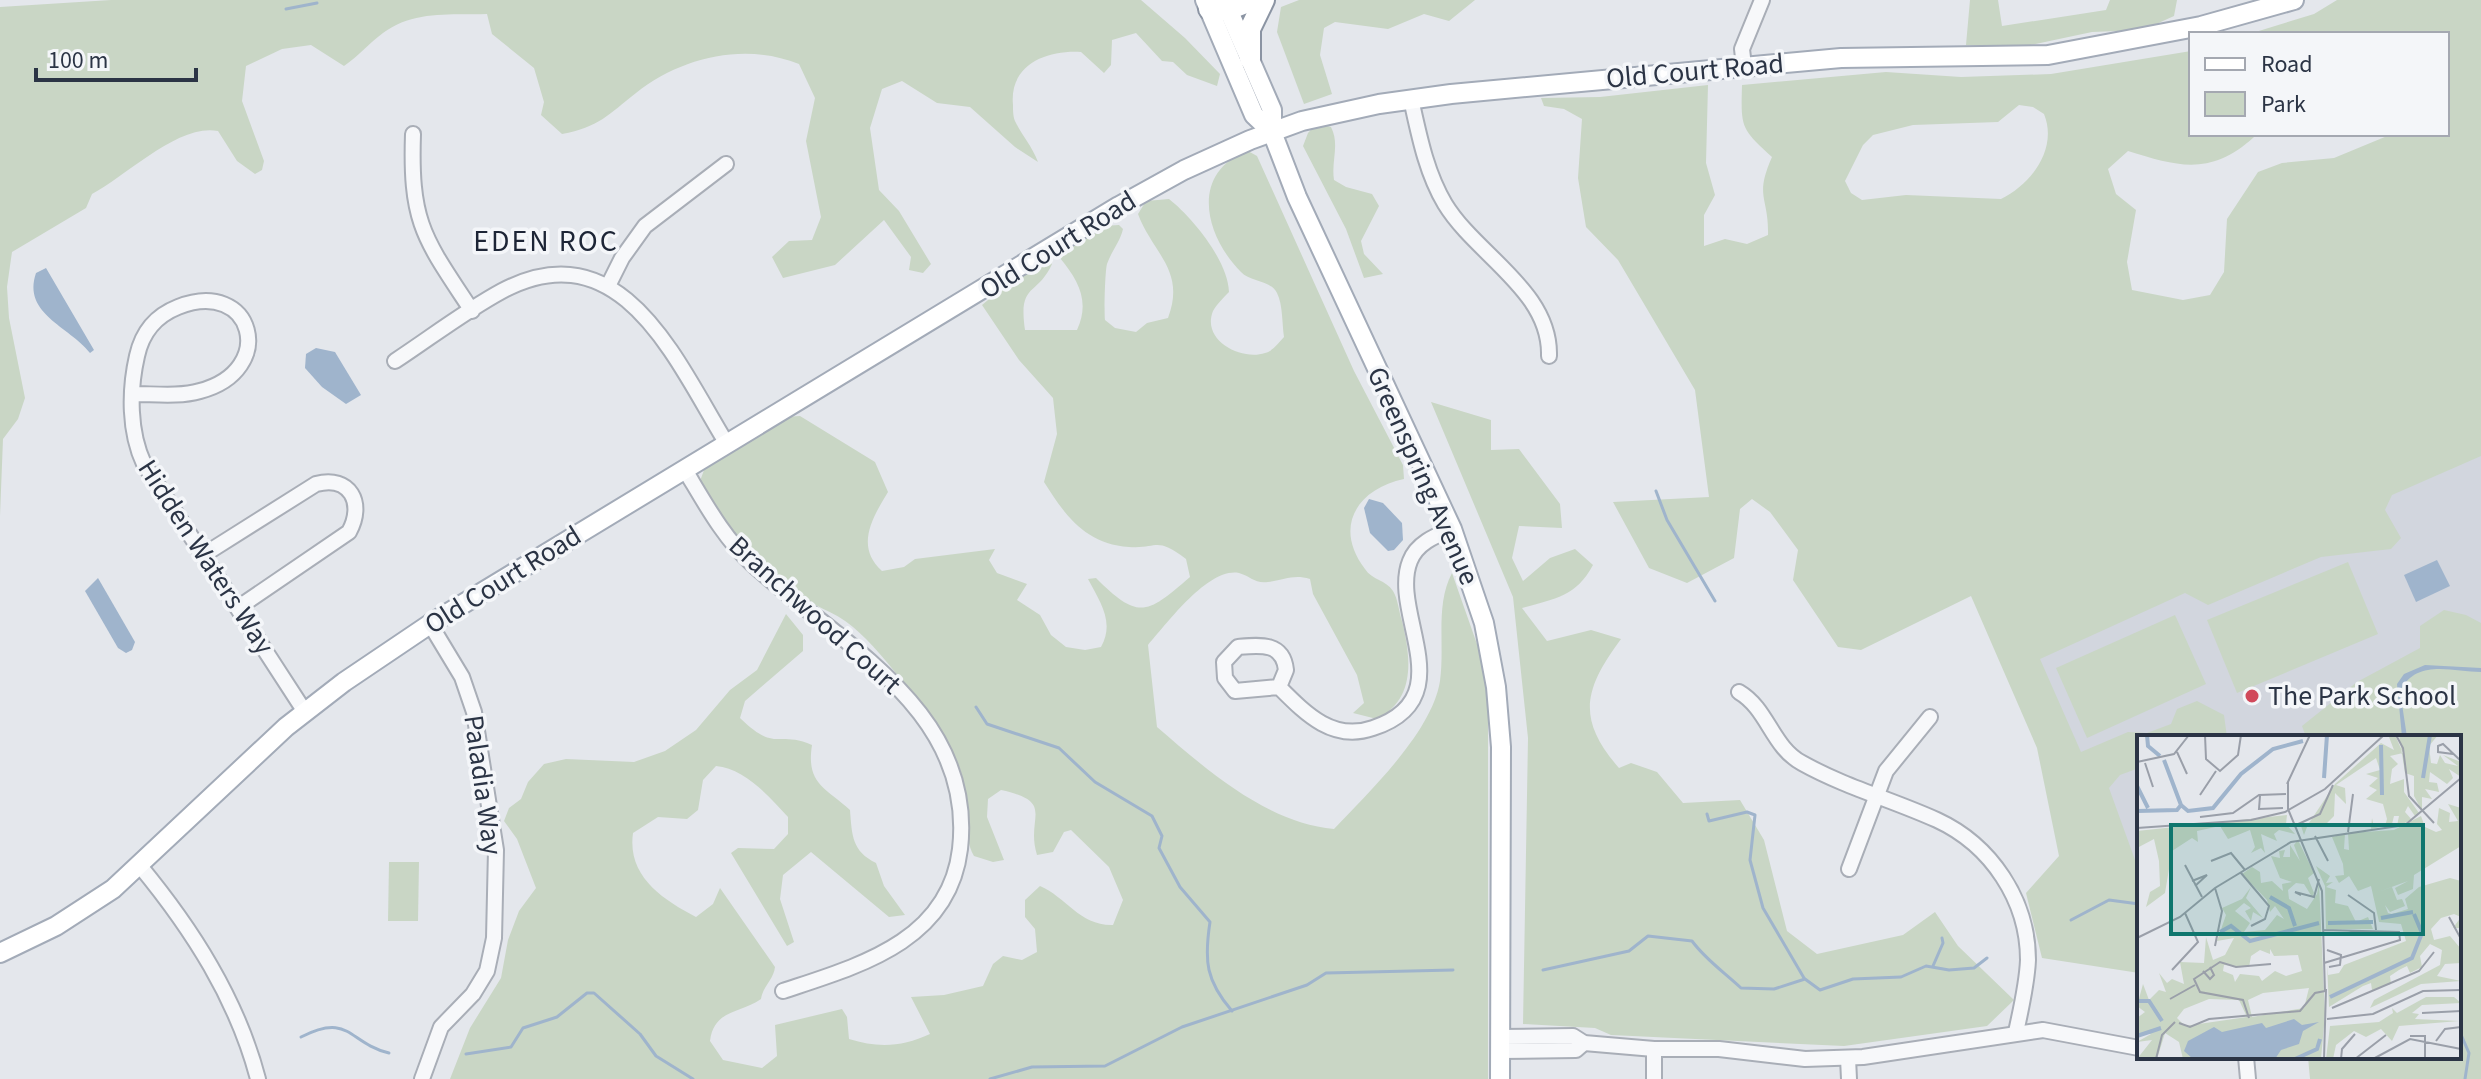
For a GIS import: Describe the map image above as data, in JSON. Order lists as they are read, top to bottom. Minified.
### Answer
{"streets":{"main road":["Old Court Road","Greenspring Avenue"],"street":["Hidden Waters Way","Branchwood Court","Paladia Way"]},"crossings":[["Old Court Road","Greenspring Avenue"],["Old Court Road","Hidden Waters Way"],["Old Court Road","Branchwood Court"],["Old Court Road","Paladia Way"]],"districts":["EDEN ROC"],"places":["The Park School"],"legend":["Road","Park"],"scale_bar":"100 m"}
